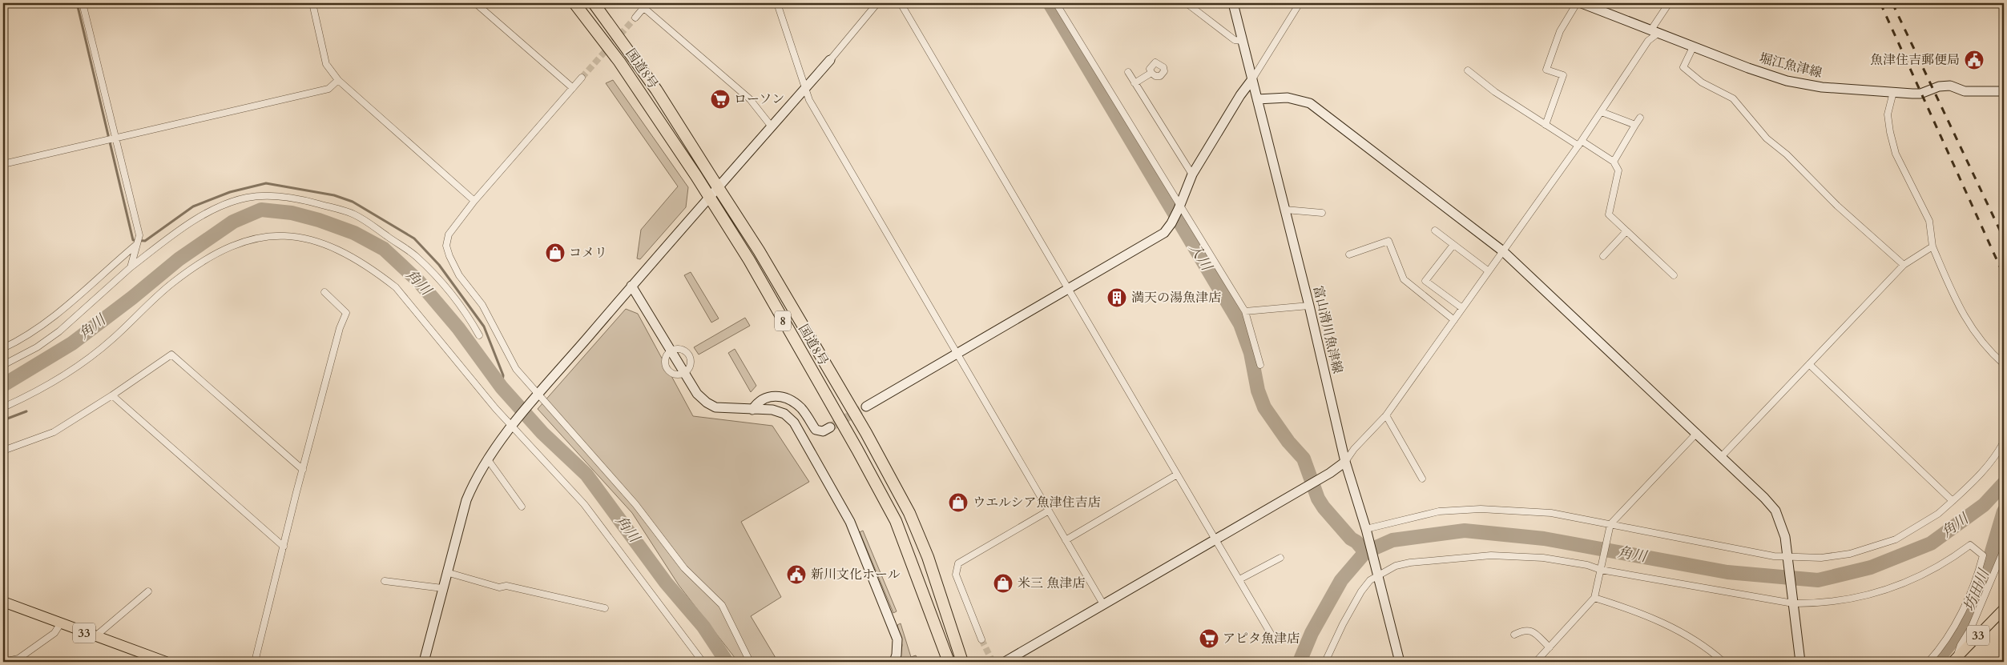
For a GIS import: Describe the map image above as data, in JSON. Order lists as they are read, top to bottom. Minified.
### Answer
{"streets":{"highway":["国道8号","8"],"main road":["33"],"street":["堀江魚津線","富山滑川魚津線"]},"water":["入川","角川","坊田川"],"places":{"public building":["魚津住吉郵便局","新川文化ホール"],"supermarket":["ローソン","アピタ魚津店"],"shop":["コメリ","ウエルシア魚津住吉店","米三 魚津店"],"building":["満天の湯魚津店"]}}
